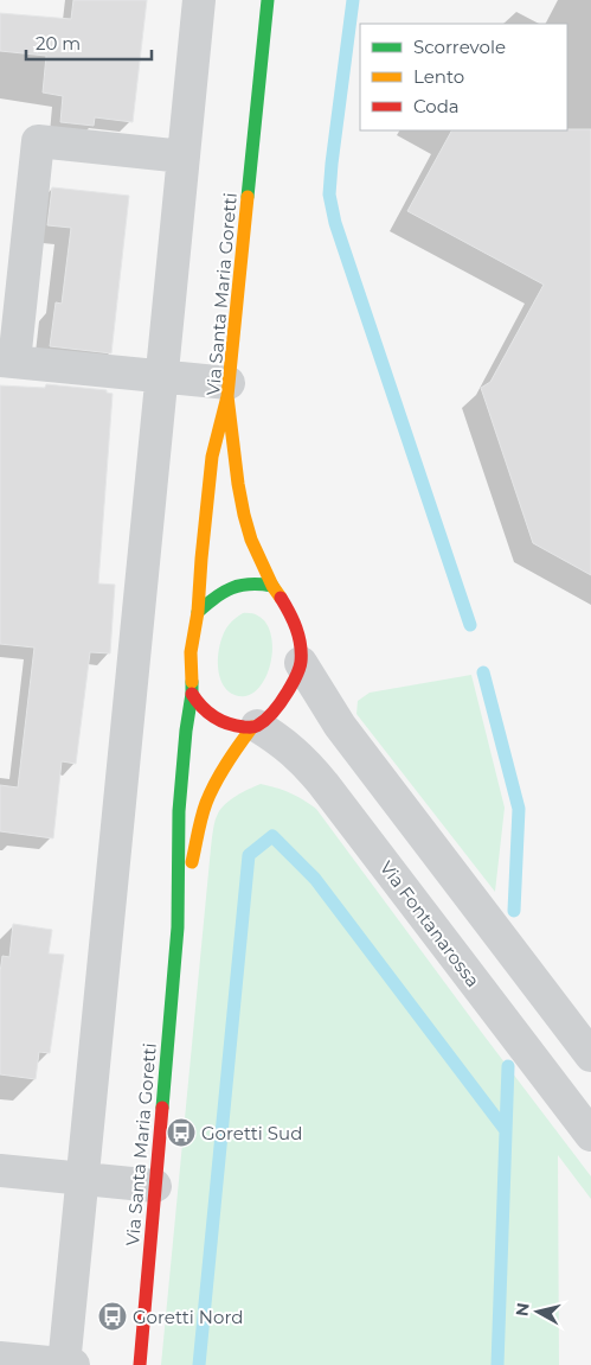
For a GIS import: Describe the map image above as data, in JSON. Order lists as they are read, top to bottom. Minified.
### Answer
{"streets":{"main road":["Via Santa Maria Goretti"],"street":["Via Fontanarossa"]},"crossings":[["Via Santa Maria Goretti","Via Fontanarossa"]],"places":{"bus stop":["Goretti Sud","Goretti Nord"]},"legend":["Scorrevole","Lento","Coda"],"scale_bar":"20 m","north":"left"}
